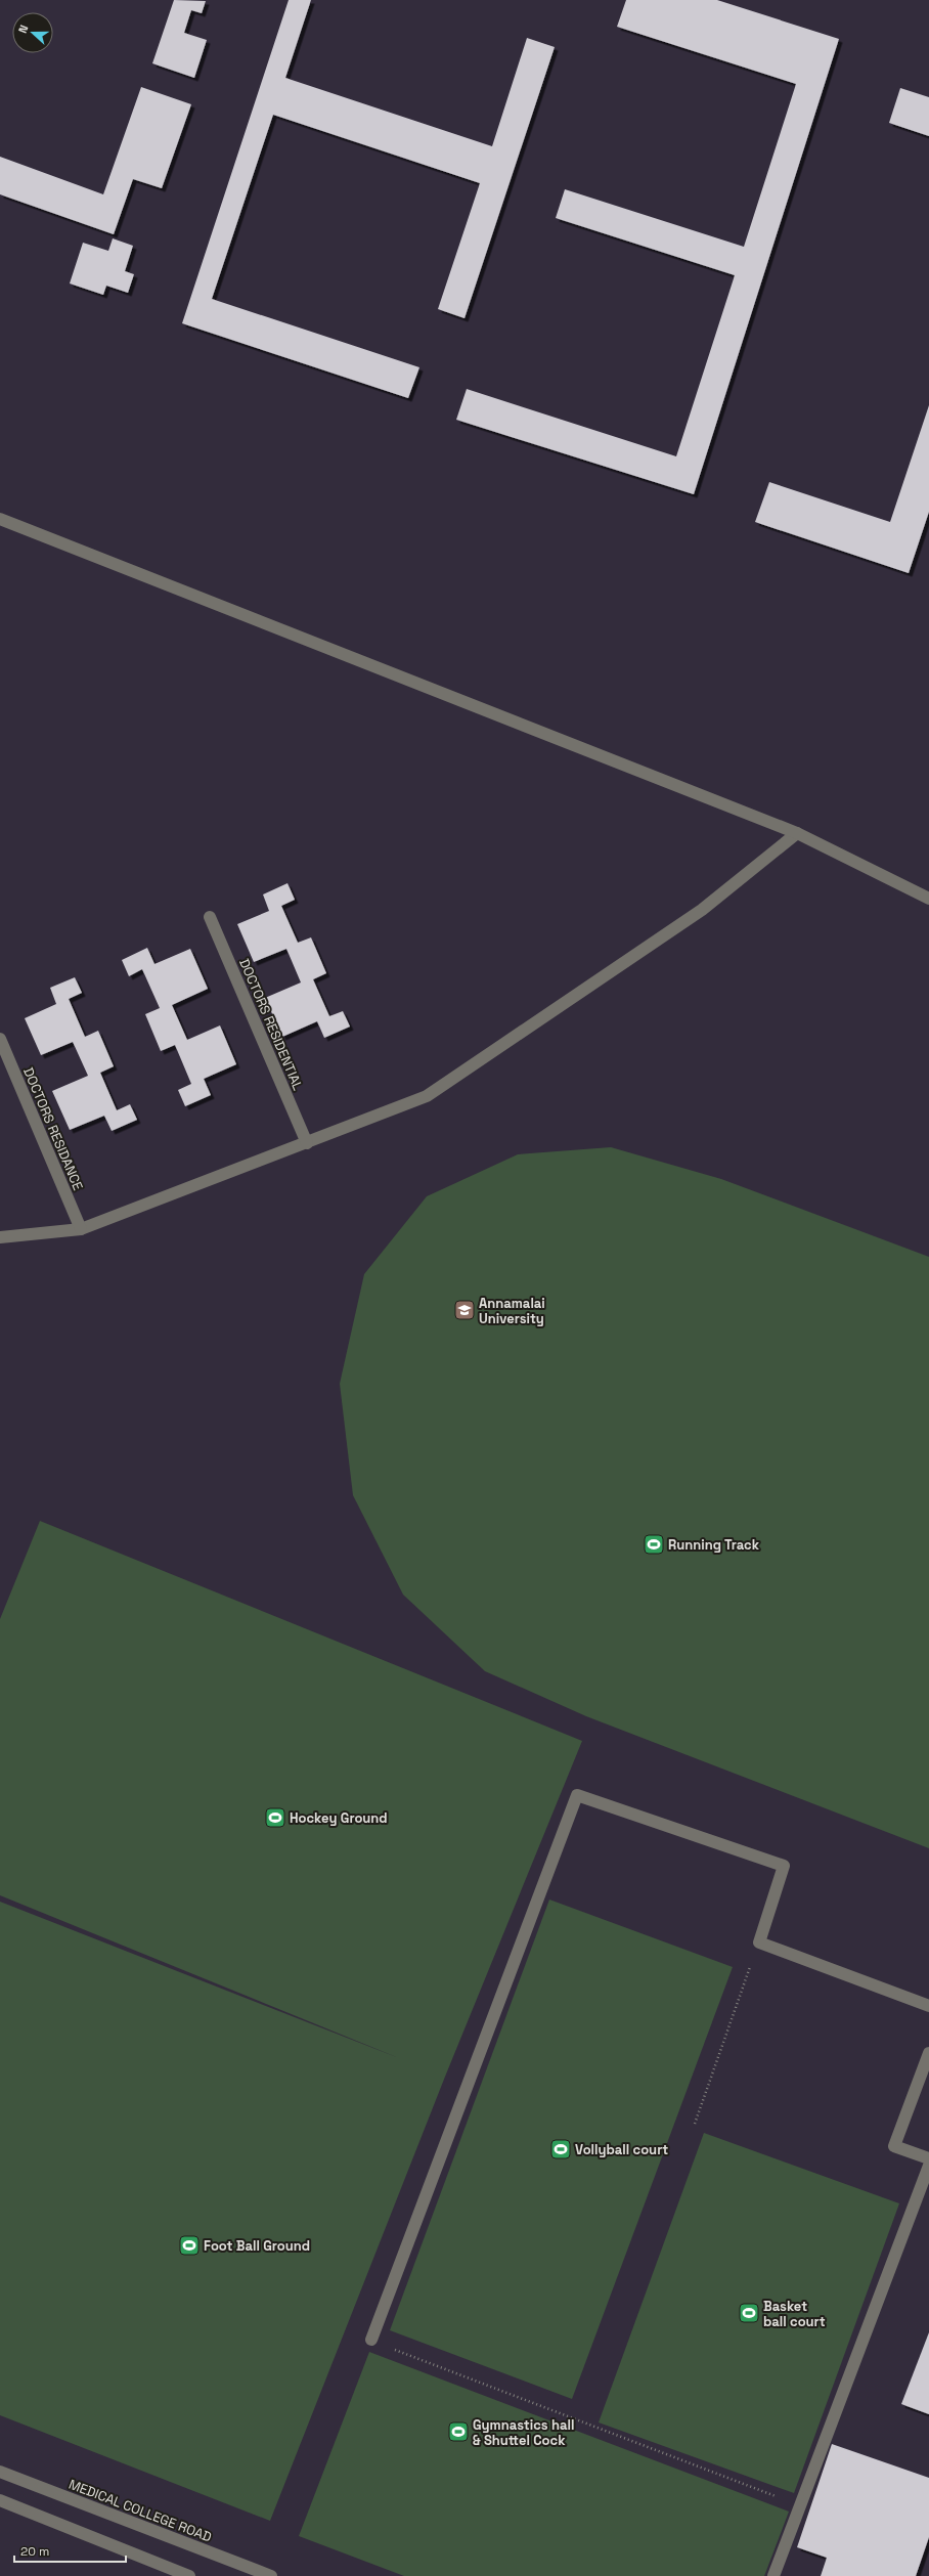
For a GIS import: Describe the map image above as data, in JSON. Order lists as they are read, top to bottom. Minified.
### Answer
{"streets":{"street":["DOCTORS RESIDENTIAL","DOCTORS RESIDANCE","MEDICAL COLLEGE ROAD"]},"places":{"school or university":["Annamalai University"],"sports":["Running Track","Hockey Ground","Vollyball court","Foot Ball Ground","Basket ball court","Gymnastics hall & Shuttel Cock"]},"scale_bar":"20 m","north":"left"}
